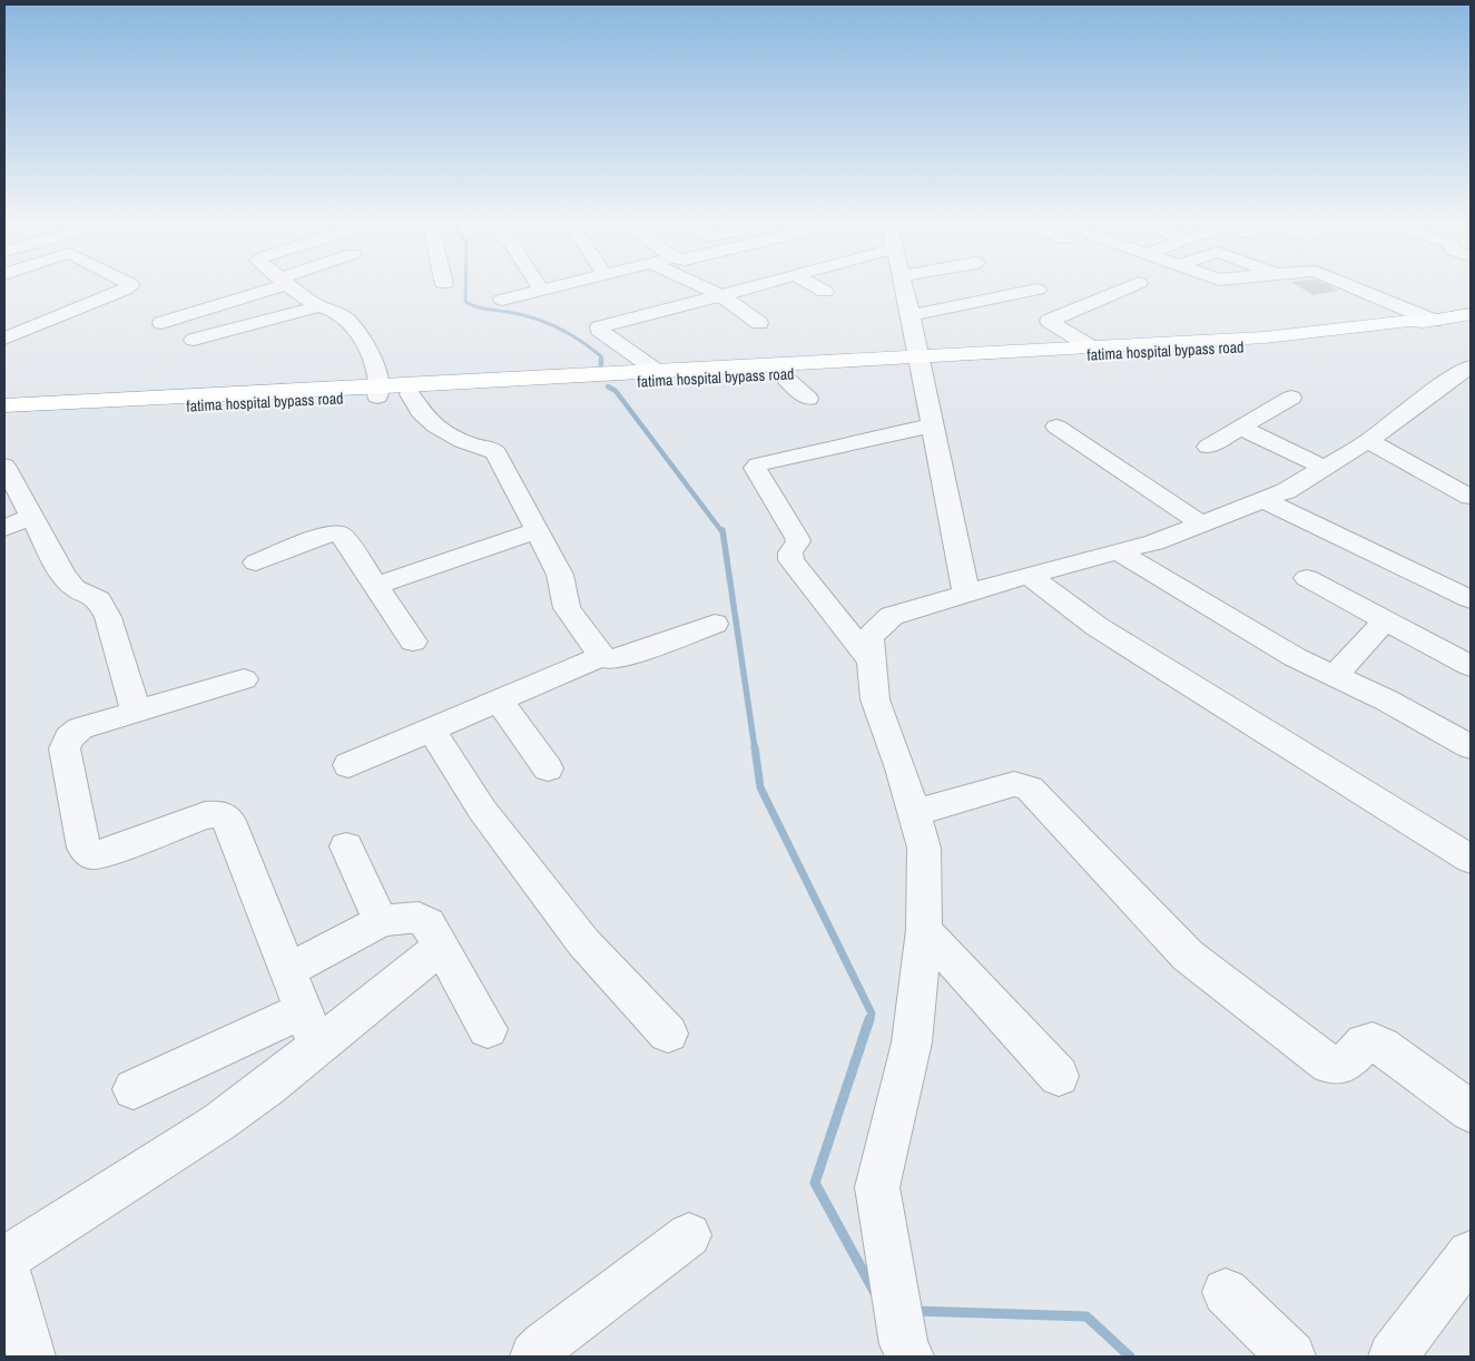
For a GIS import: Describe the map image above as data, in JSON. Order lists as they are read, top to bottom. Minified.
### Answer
{"streets":{"highway":["fatima hospital bypass road"]}}
